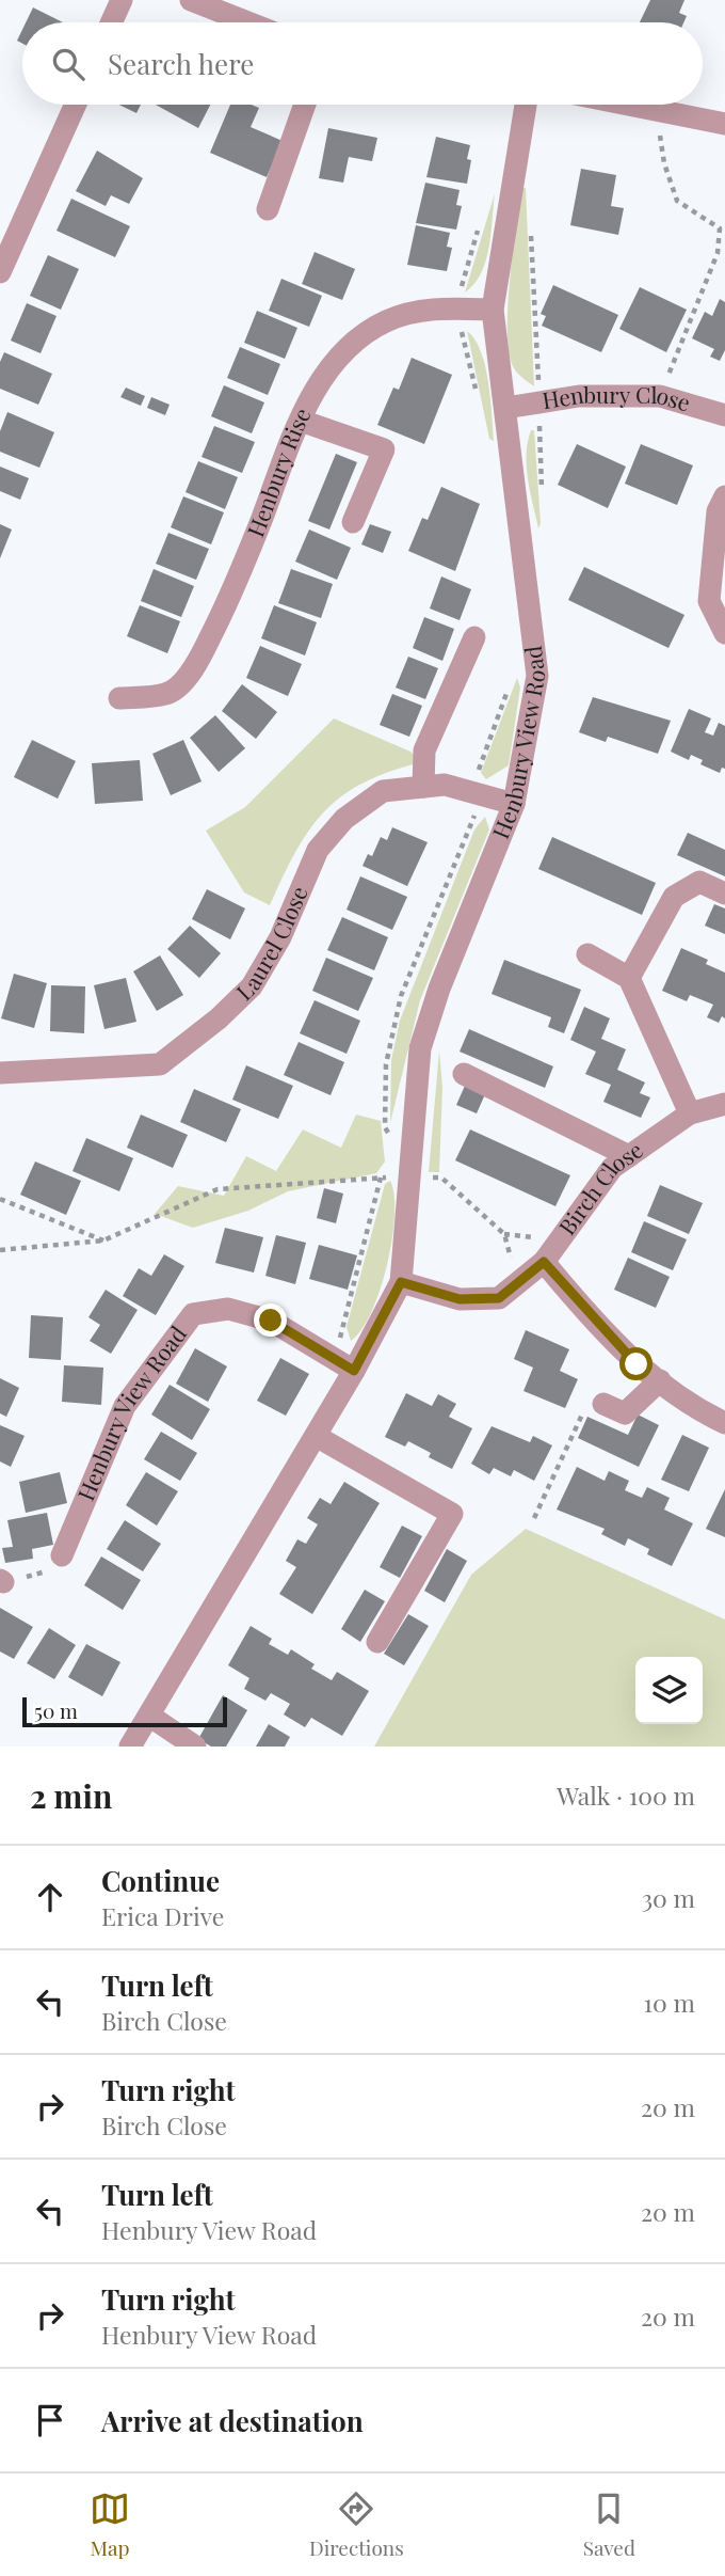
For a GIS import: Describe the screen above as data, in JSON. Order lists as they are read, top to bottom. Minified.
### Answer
{"streets":{"street":["Henbury Close","Henbury Rise","Henbury View Road","Laurel Close","Birch Close"]},"crossings":[["Henbury Close","Henbury View Road"],["Henbury Rise","Henbury View Road"],["Henbury View Road","Laurel Close"],["Henbury View Road","Birch Close"]],"scale_bar":"50 m","page":{"search":"Search here","scale":"50 m","heading":["2 min","Walk · 100 m"],"list":[["Continue","Erica Drive","30 m"],["Turn left","Birch Close","10 m"],["Turn right","Birch Close","20 m"],["Turn left","Henbury View Road","20 m"],["Turn right","Henbury View Road","20 m"],"Arrive at destination"],"nav":["Map","Directions","Saved"]}}
